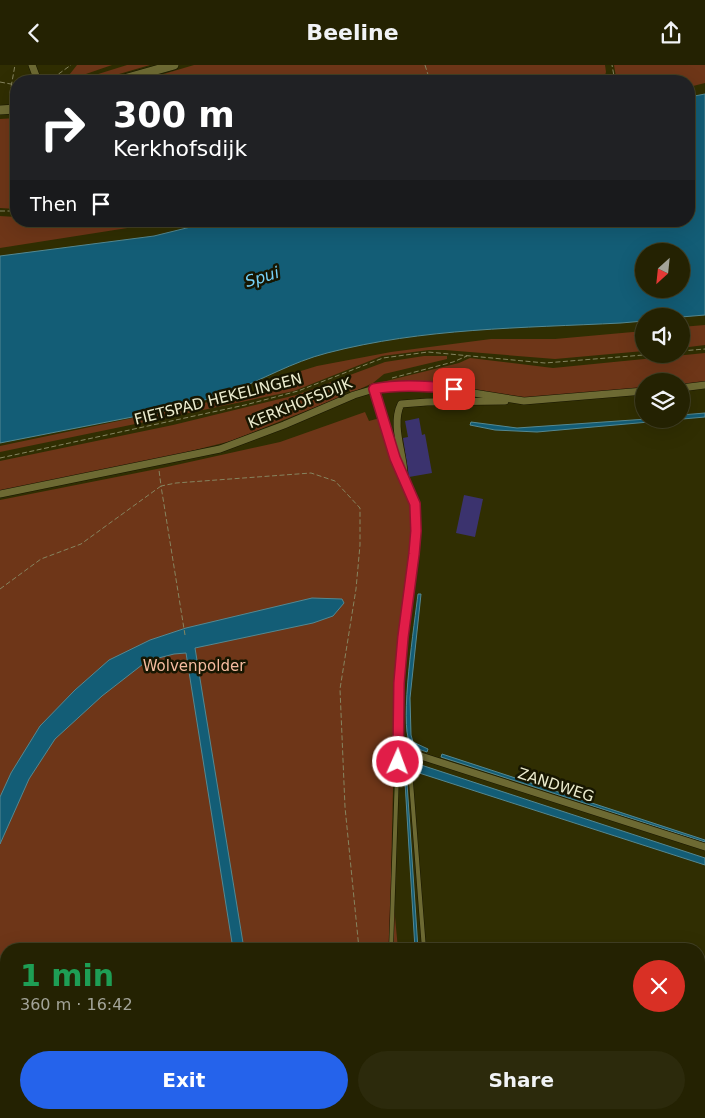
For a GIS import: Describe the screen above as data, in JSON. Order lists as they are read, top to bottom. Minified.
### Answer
{"streets":{"street":["KERKHOFSDIJK","ZANDWEG"],"path":["FIETSPAD HEKELINGEN"]},"water":["Spui"],"parks":["Wolvenpolder"],"north":"bottom left","page":{"header":"Beeline","turn":["300 m","Kerkhofsdijk"],"then":"Then","heading":["1 min","360 m · 16:42"],"buttons":["Exit","Share"]}}
